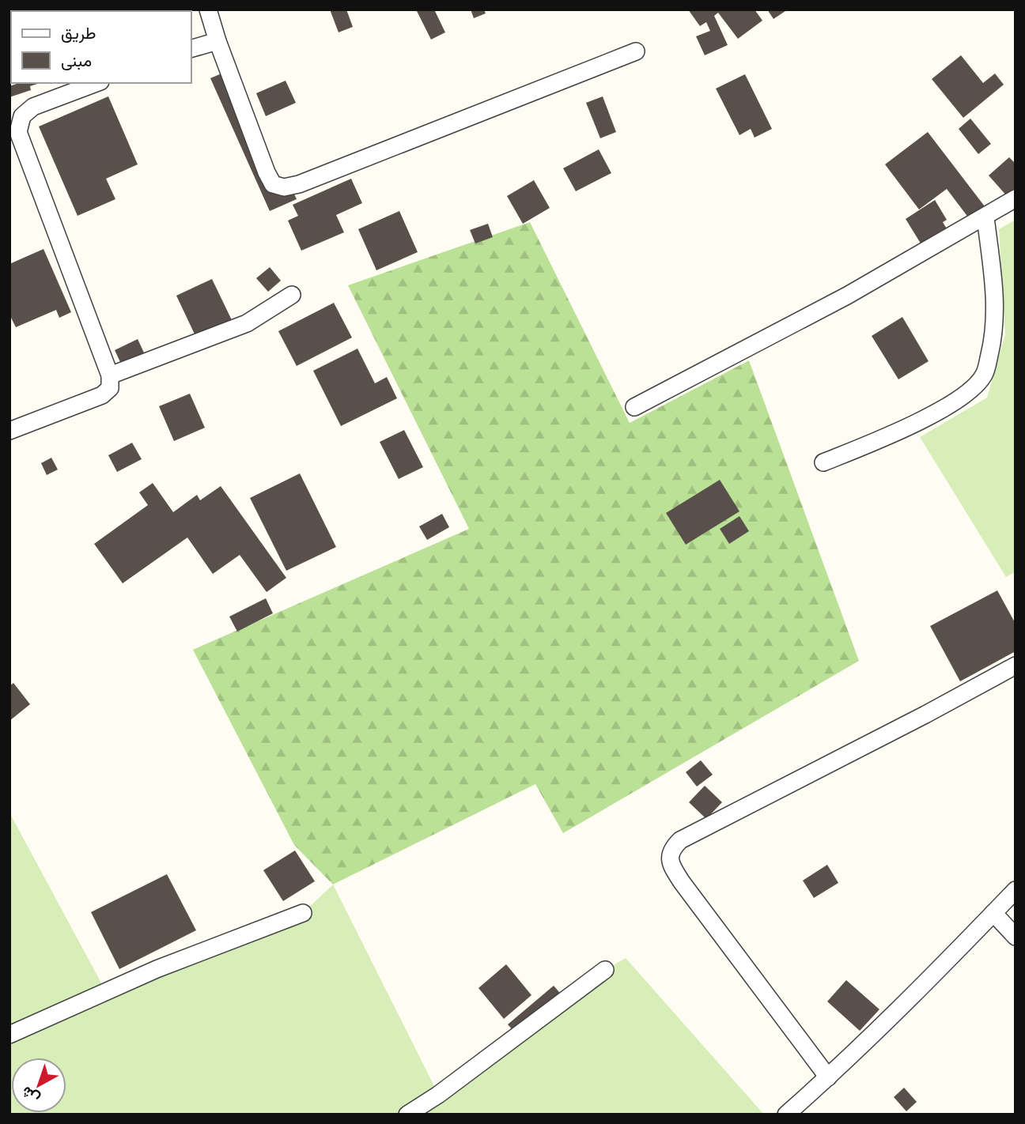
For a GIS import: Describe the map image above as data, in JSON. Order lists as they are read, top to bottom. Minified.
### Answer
{"legend":["طريق","مبنى"],"north":"bottom left"}
